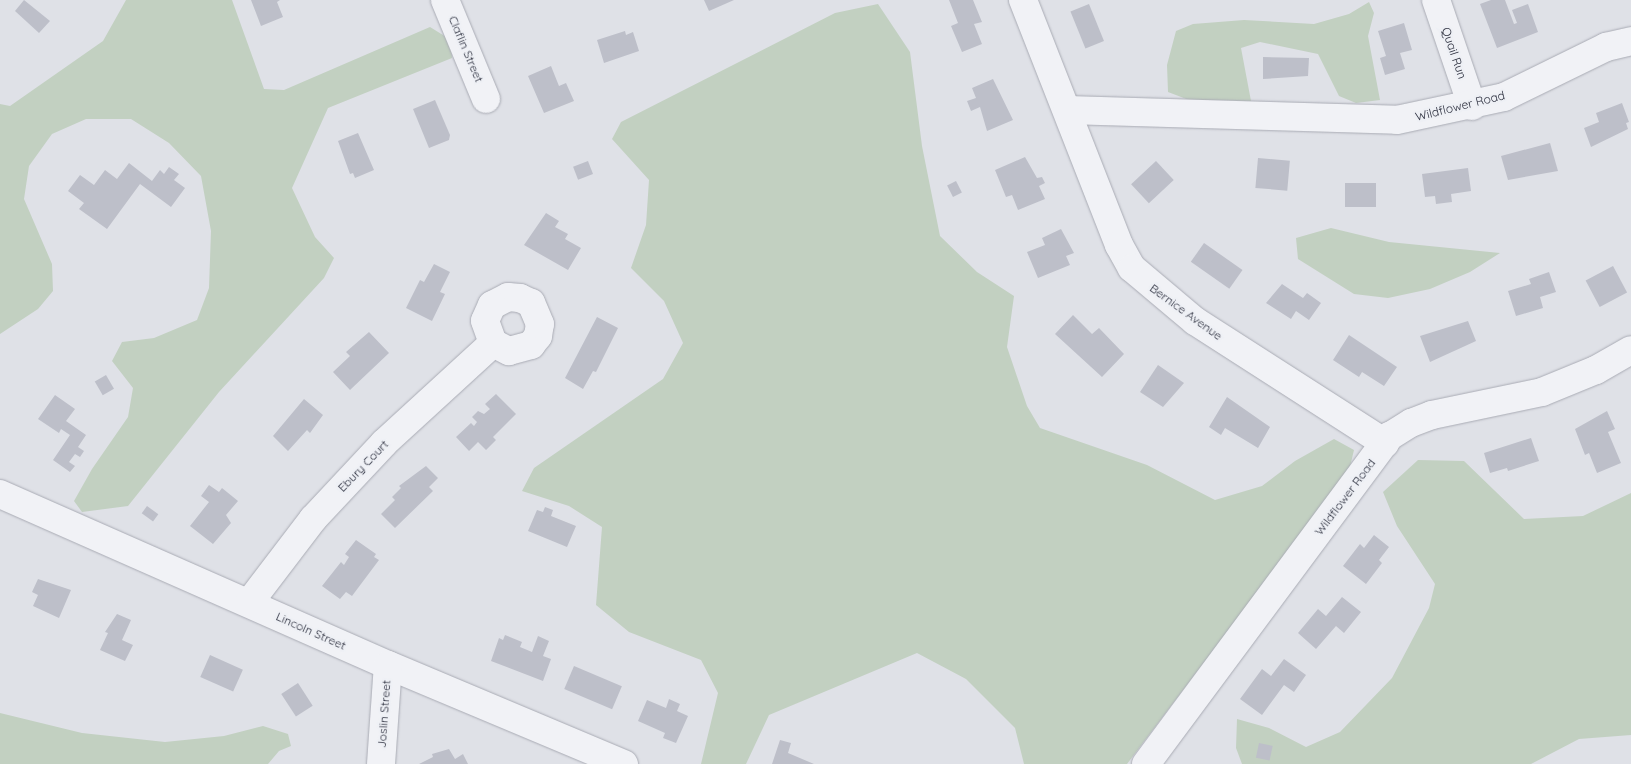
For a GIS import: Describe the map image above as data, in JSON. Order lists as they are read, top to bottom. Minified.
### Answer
{"streets":{"street":["Claflin Street","Quail Run","Wildflower Road","Bernice Avenue","Ebury Court","Lincoln Street","Joslin Street"]},"crossings":[["Quail Run","Wildflower Road"],["Wildflower Road","Bernice Avenue"],["Ebury Court","Lincoln Street"],["Lincoln Street","Joslin Street"]]}
